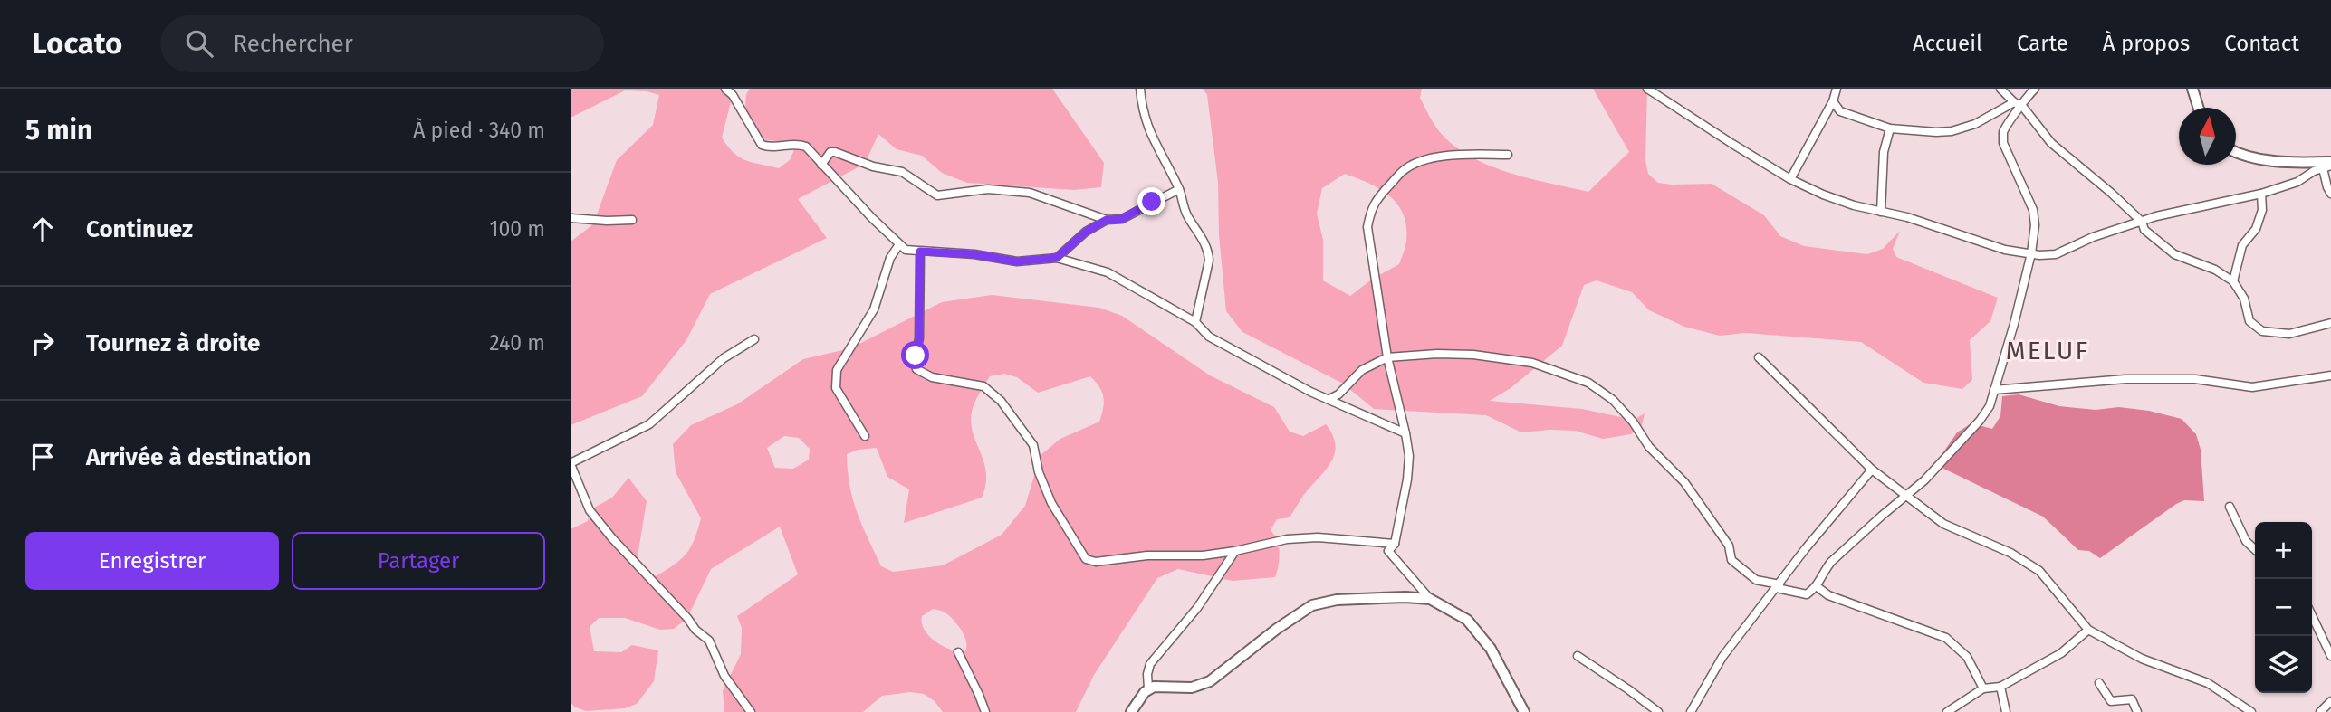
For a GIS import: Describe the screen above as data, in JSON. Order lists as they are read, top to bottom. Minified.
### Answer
{"districts":["MELUF"],"north":"top","page":{"header":"Locato","search":"Rechercher","nav":["Accueil","Carte","À propos","Contact"],"heading":["5 min","À pied · 340 m"],"list":[["Continuez","100 m"],["Tournez à droite","240 m"],"Arrivée à destination"],"buttons":["Enregistrer","Partager"],"map_buttons":["+","−"]}}
